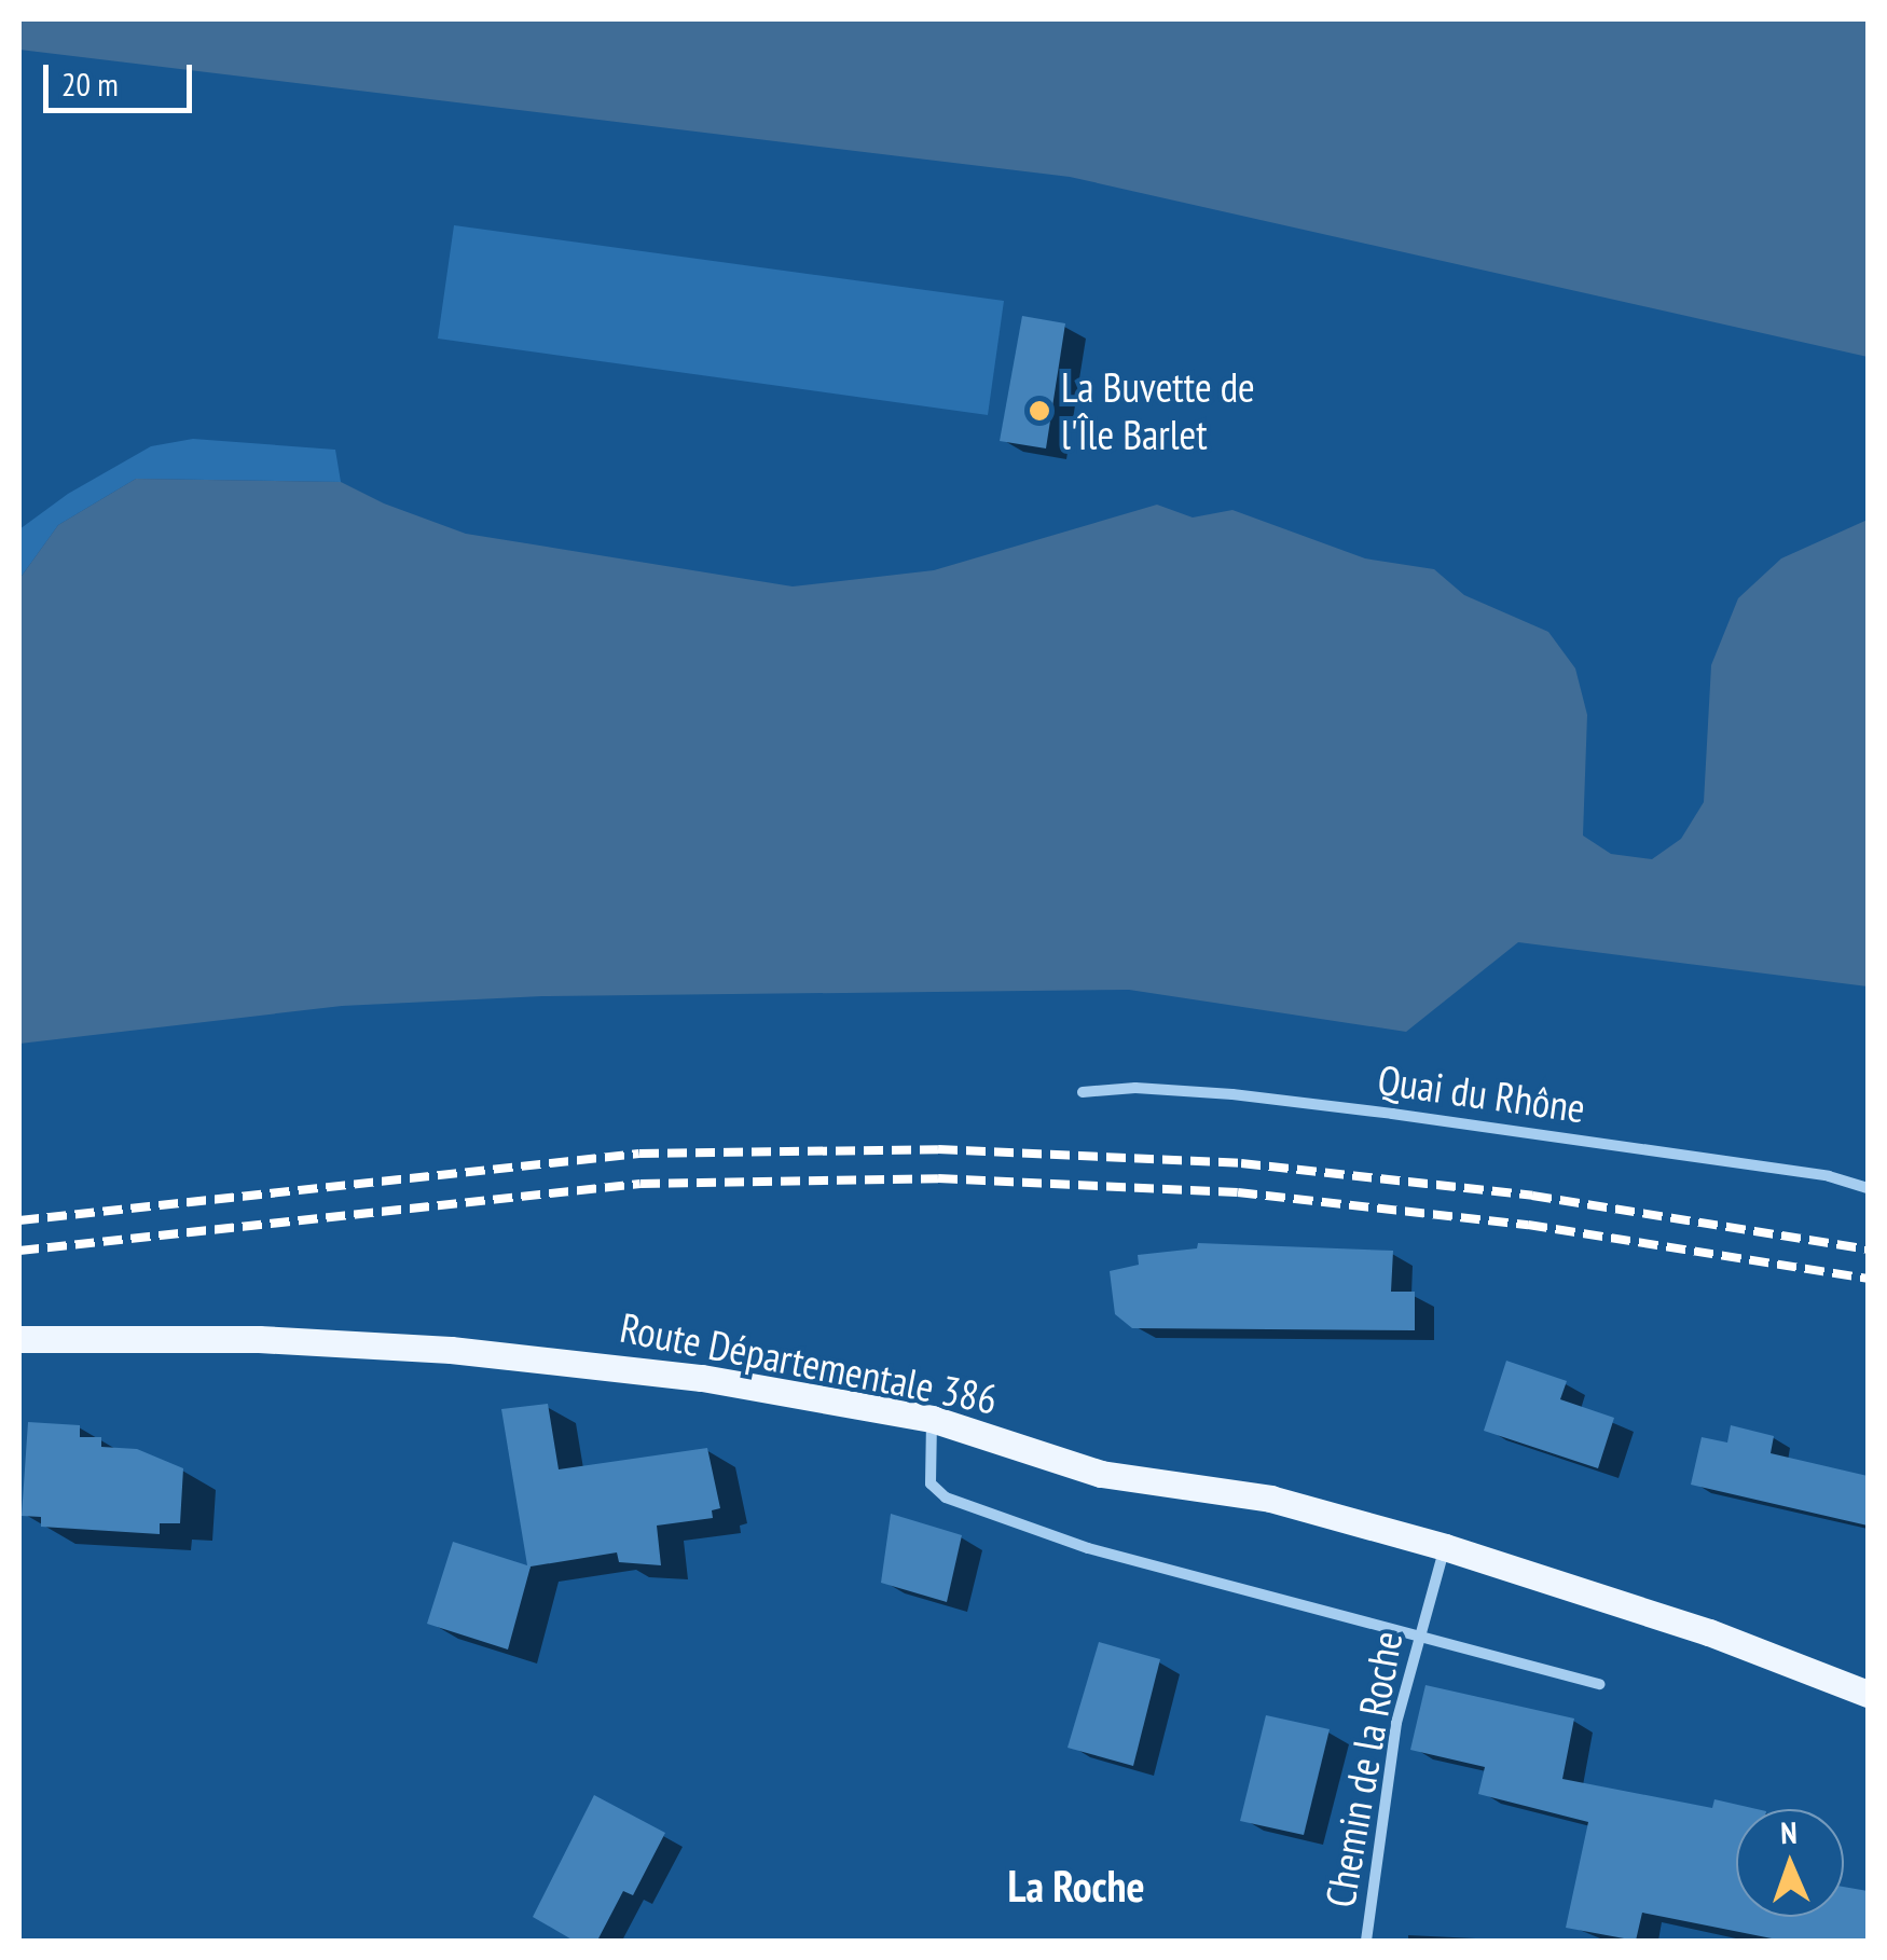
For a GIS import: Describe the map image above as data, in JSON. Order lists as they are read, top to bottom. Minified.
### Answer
{"streets":{"main road":["Route Départementale 386"],"street":["Quai du Rhône","Chemin de la Roche"]},"crossings":[["Route Départementale 386","Chemin de la Roche"]],"districts":["La Roche"],"places":["La Buvette de l'Île Barlet"],"scale_bar":"20 m","north":"top"}
